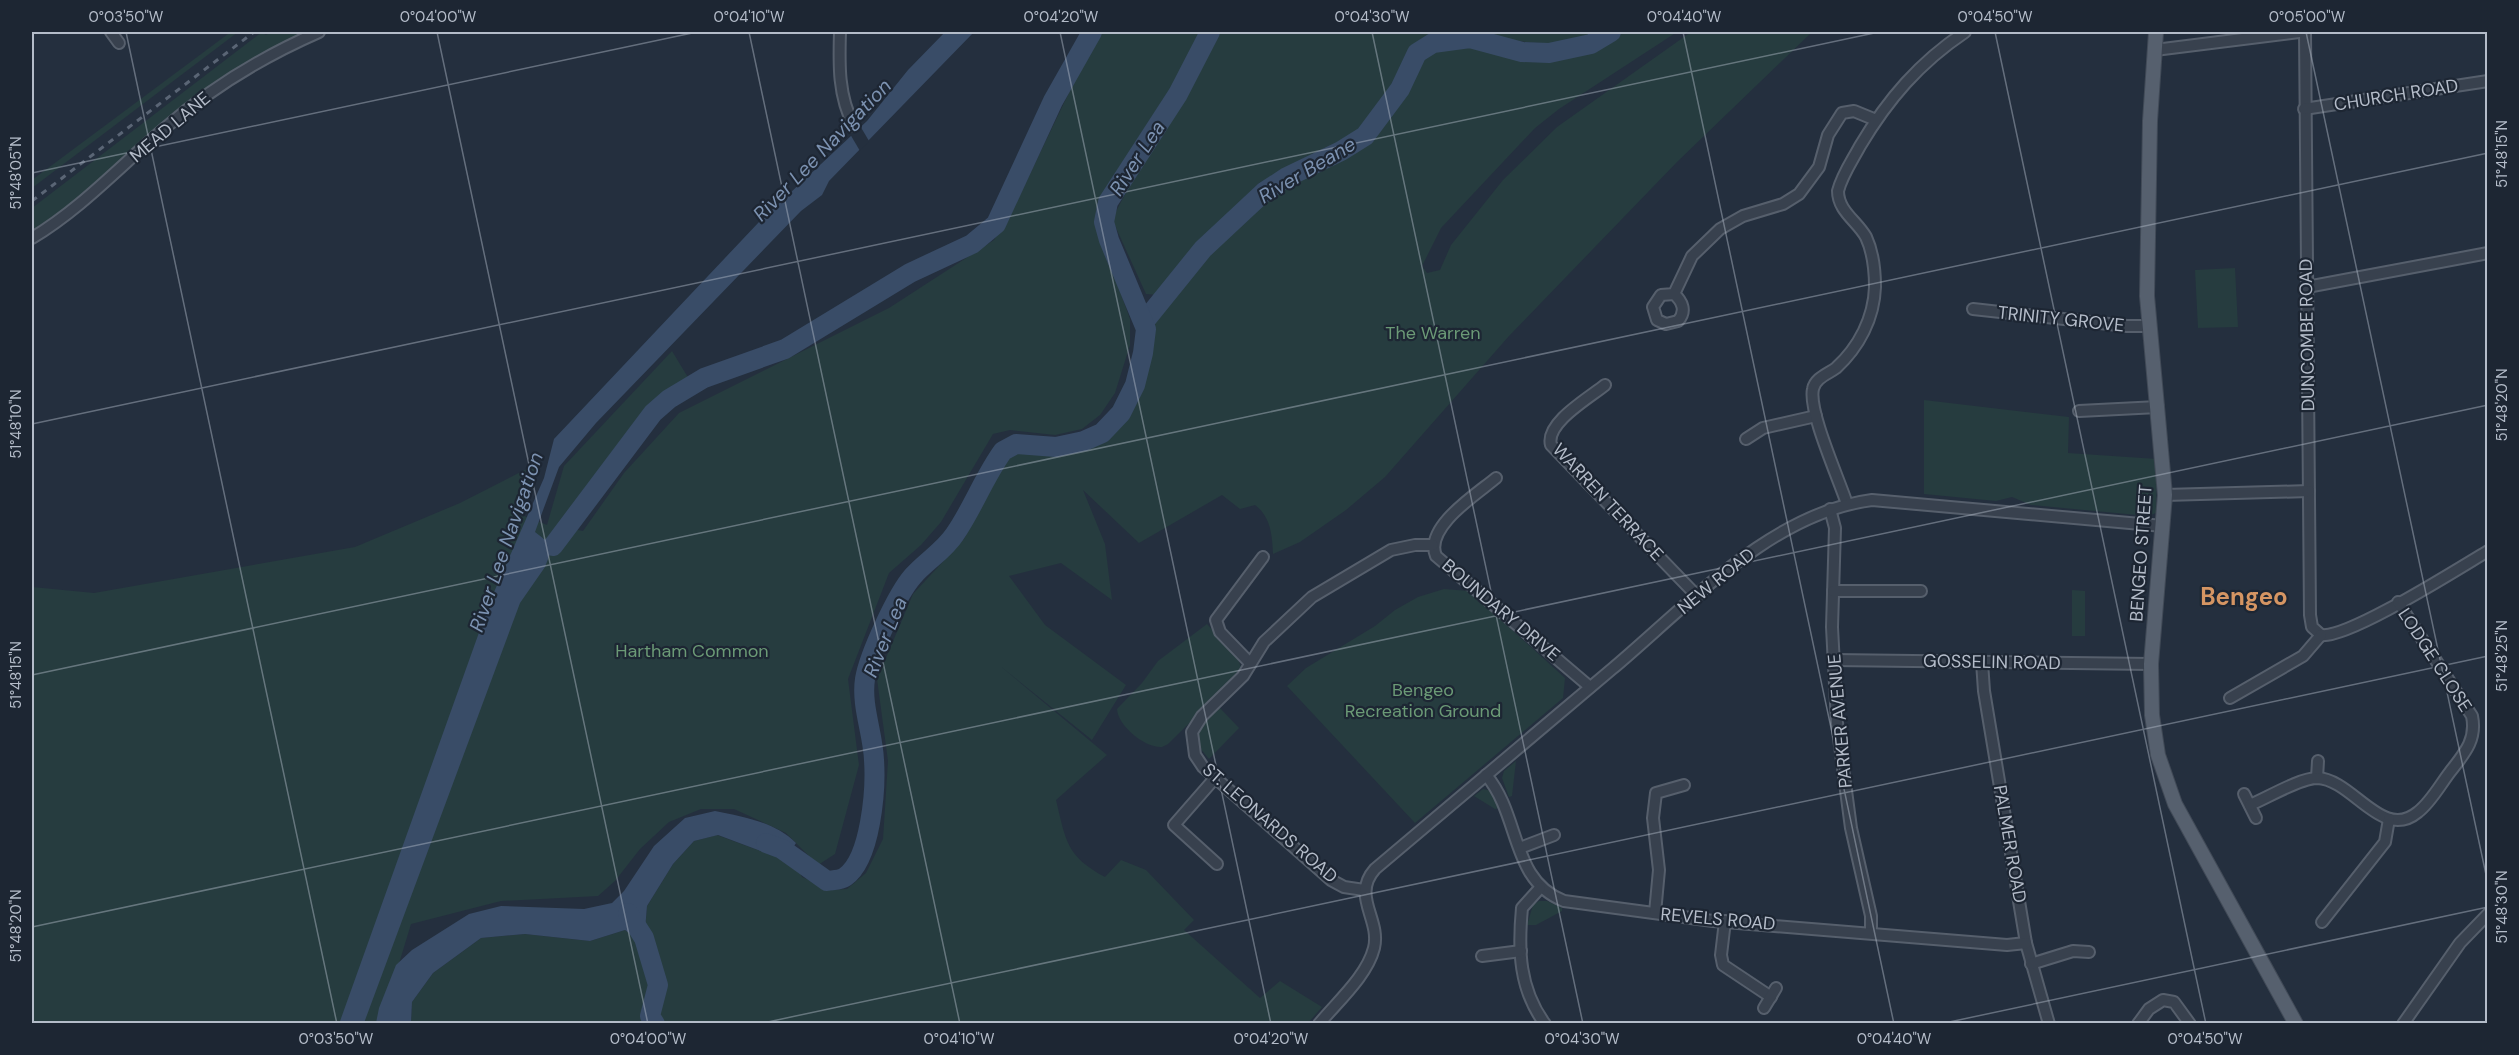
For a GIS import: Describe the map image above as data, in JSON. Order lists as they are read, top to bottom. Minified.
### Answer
{"streets":{"main road":["BENGEO STREET"],"street":["CHURCH ROAD","MEAD LANE","TRINITY GROVE","DUNCOMBE ROAD","WARREN TERRACE","NEW ROAD","BOUNDARY DRIVE","LODGE CLOSE","GOSSELIN ROAD","PARKER AVENUE","ST. LEONARDS ROAD","PALMER ROAD","REVELS ROAD"]},"crossings":[["CHURCH ROAD","DUNCOMBE ROAD"],["TRINITY GROVE","BENGEO STREET"],["WARREN TERRACE","NEW ROAD"],["BENGEO STREET","NEW ROAD"],["BENGEO STREET","GOSSELIN ROAD"],["NEW ROAD","BOUNDARY DRIVE"],["NEW ROAD","PARKER AVENUE"],["NEW ROAD","ST. LEONARDS ROAD"],["BOUNDARY DRIVE","ST. LEONARDS ROAD"],["GOSSELIN ROAD","PARKER AVENUE"],["GOSSELIN ROAD","PALMER ROAD"],["PARKER AVENUE","REVELS ROAD"],["PALMER ROAD","REVELS ROAD"]],"districts":["Bengeo"],"water":["River Lee Navigation","River Lea","River Beane"],"parks":["The Warren","Hartham Common","Bengeo Recreation Ground"],"coordinates":["0°03'50\"W","0°04'00\"W","0°04'10\"W","0°04'20\"W","0°04'30\"W","0°04'40\"W","0°04'50\"W","0°05'00\"W","51°48'15\"N","51°48'05\"N","51°48'20\"N","51°48'10\"N","51°48'25\"N","51°48'30\"N"]}
